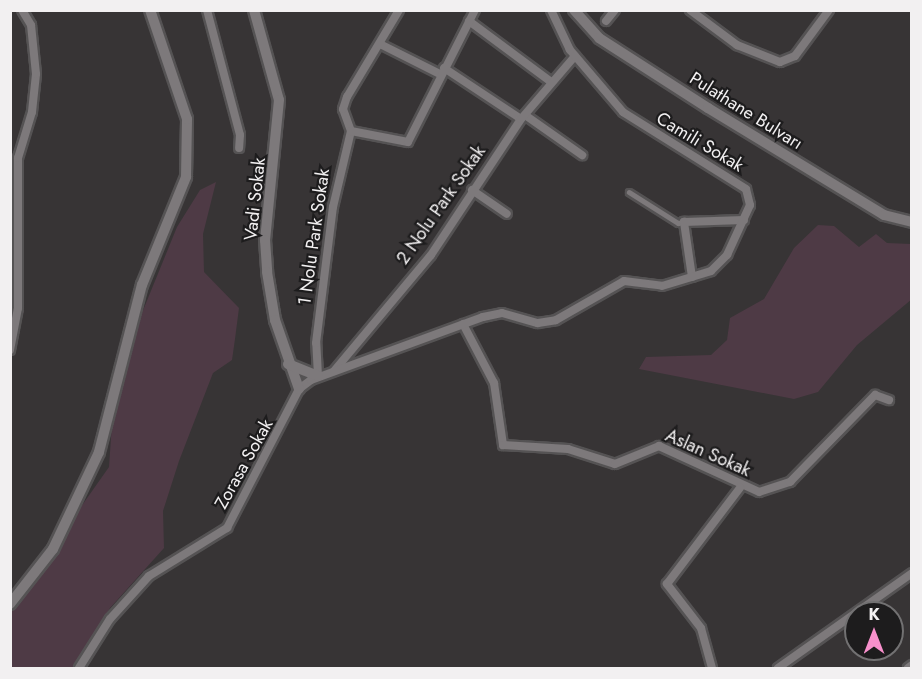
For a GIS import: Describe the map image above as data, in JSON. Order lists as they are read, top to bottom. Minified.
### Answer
{"streets":{"street":["Pulathane Bulvarı","Camili Sokak","Vadi Sokak","2 Nolu Park Sokak","1 Nolu Park Sokak","Aslan Sokak","Zorasa Sokak"]},"crossings":[["Camili Sokak","Vadi Sokak"],["Camili Sokak","2 Nolu Park Sokak"],["Camili Sokak","1 Nolu Park Sokak"],["Camili Sokak","Aslan Sokak"],["Camili Sokak","Zorasa Sokak"],["Vadi Sokak","Zorasa Sokak"]],"north":"top"}
